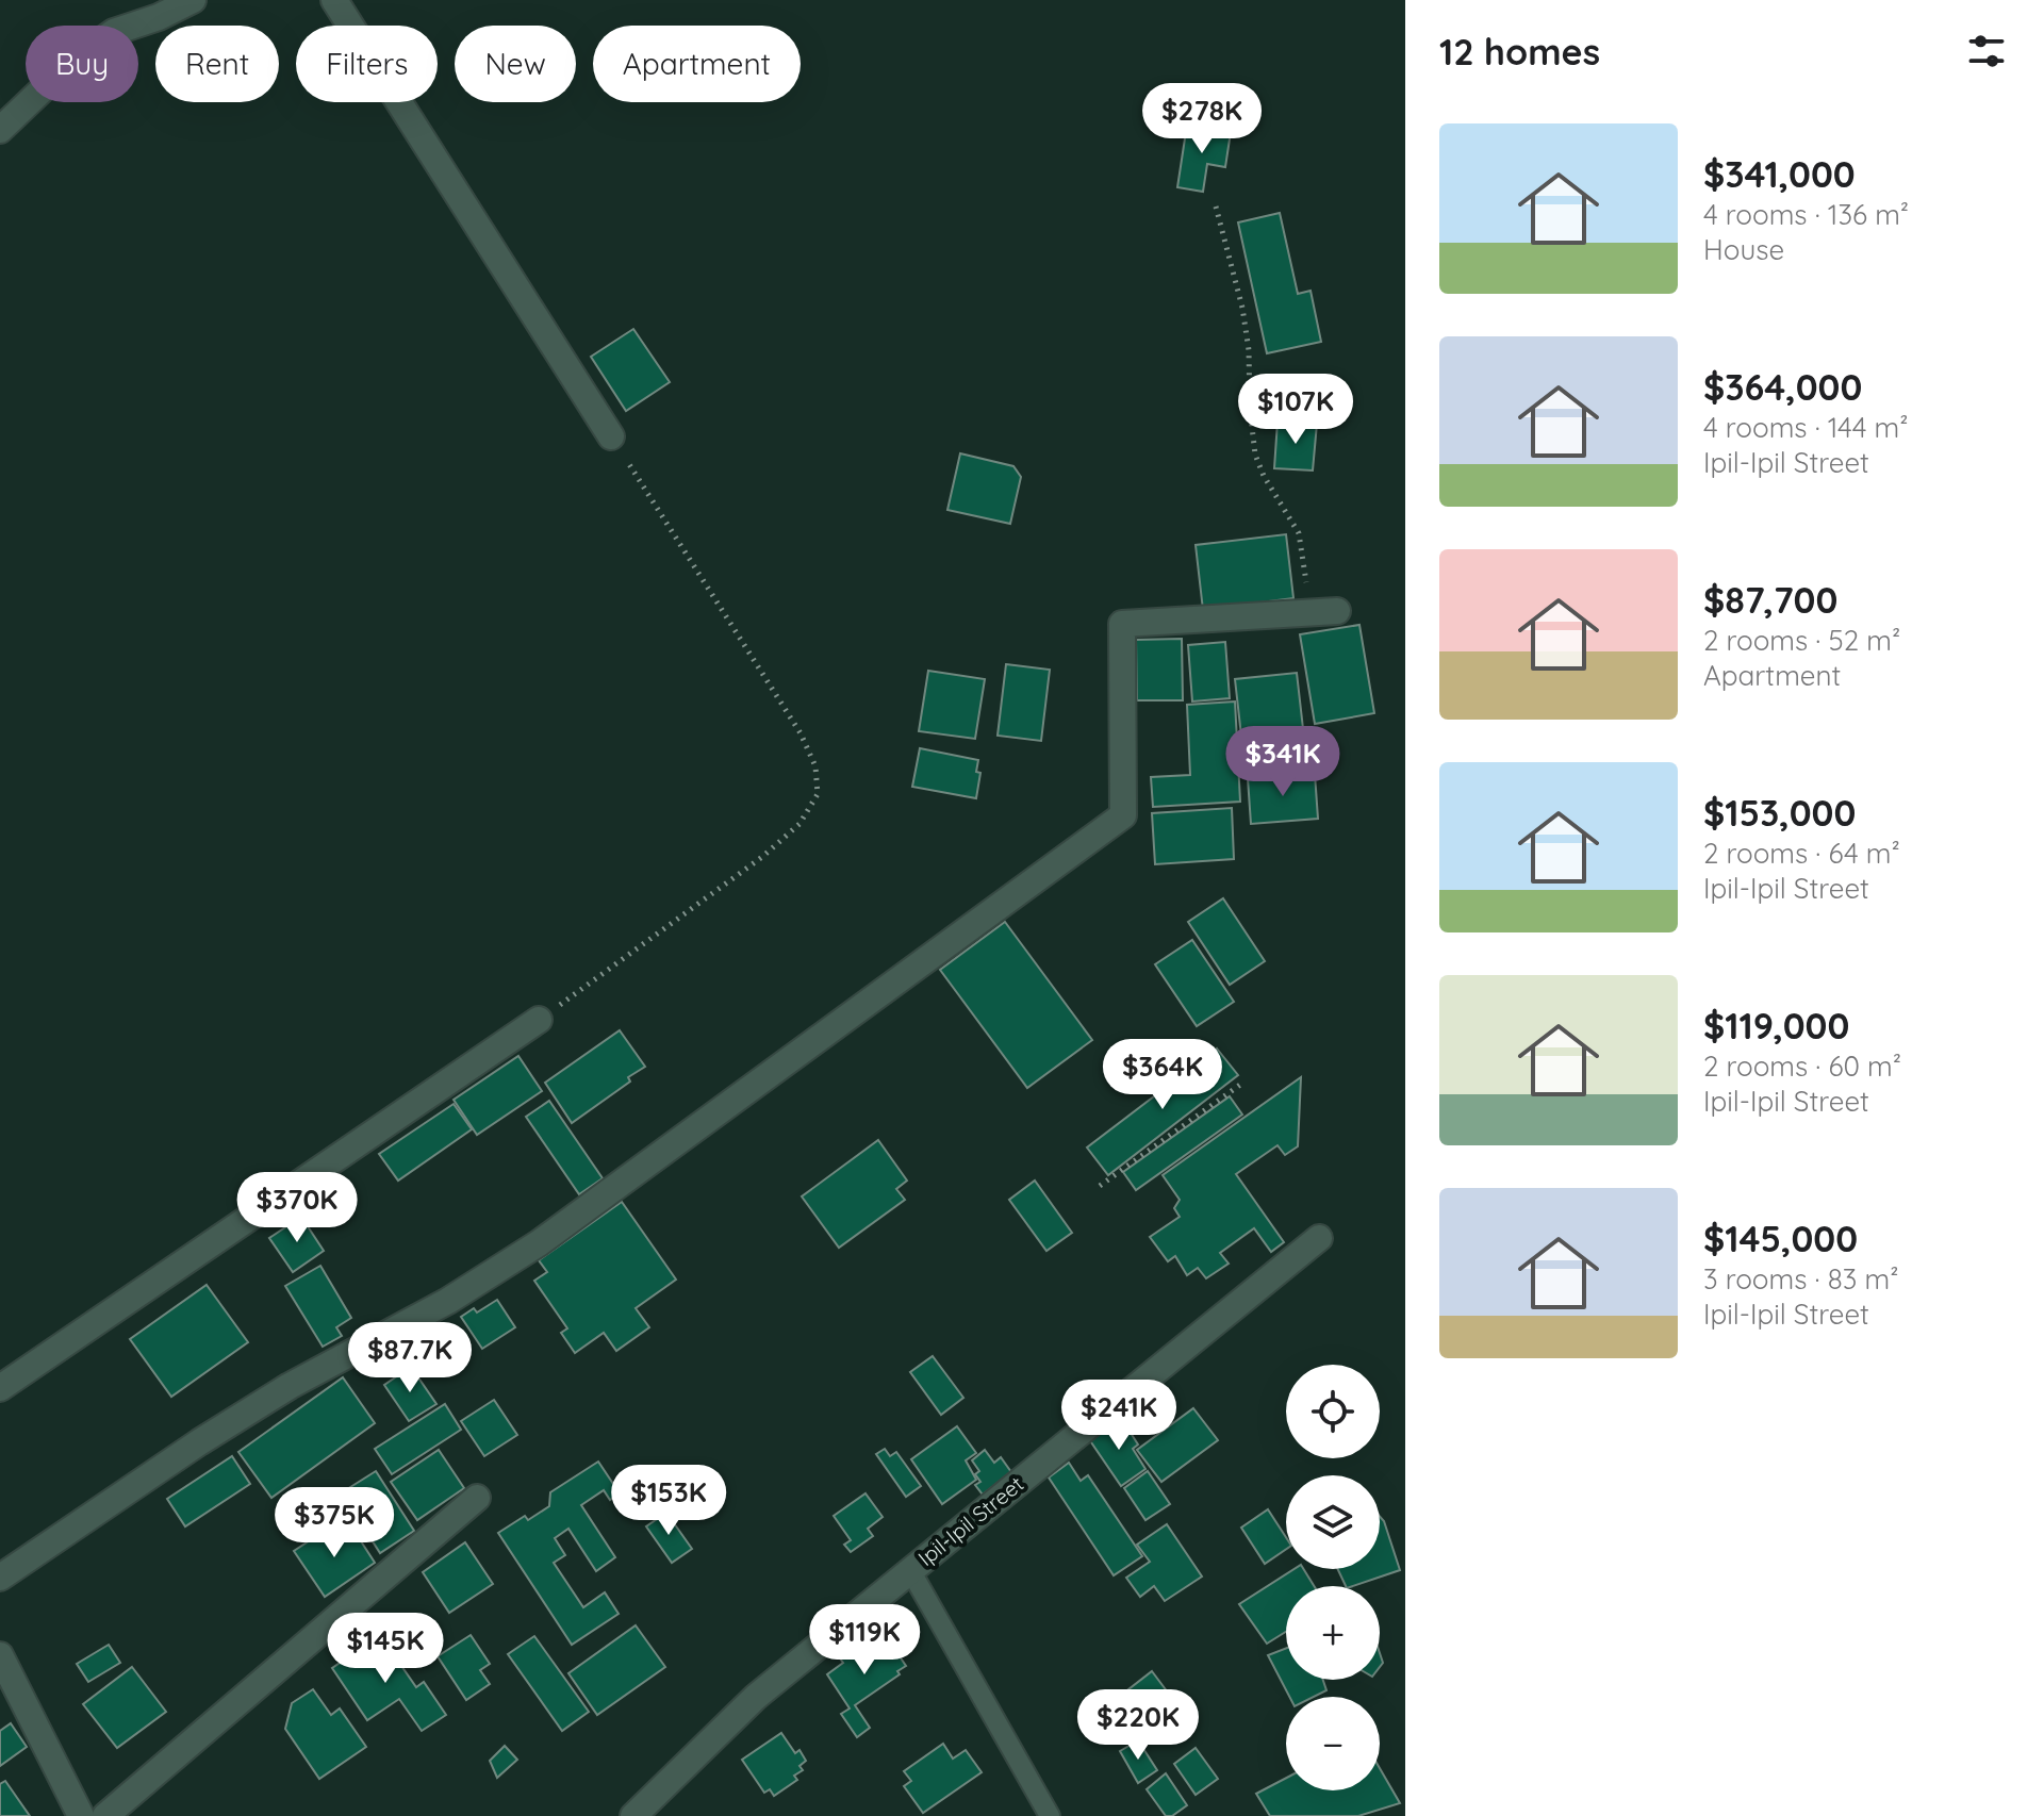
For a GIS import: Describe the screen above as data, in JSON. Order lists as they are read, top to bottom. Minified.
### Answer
{"streets":{"street":["Ipil-Ipil Street"]},"page":{"heading":"12 homes","chip":["Buy","Rent","Filters","New","Apartment"],"price":["$278K","$107K","$341K","$364K","$370K","$87.7K","$241K","$153K","$375K","$119K","$145K","$220K"],"list":[{"name":"$341,000","note":"4 rooms · 136 m² · House"},{"name":"$364,000","note":"4 rooms · 144 m² · Ipil-Ipil Street"},{"name":"$87,700","note":"2 rooms · 52 m² · Apartment"},{"name":"$153,000","note":"2 rooms · 64 m² · Ipil-Ipil Street"},{"name":"$119,000","note":"2 rooms · 60 m² · Ipil-Ipil Street"},{"name":"$145,000","note":"3 rooms · 83 m² · Ipil-Ipil Street"}],"map_buttons":["+","−"]}}
